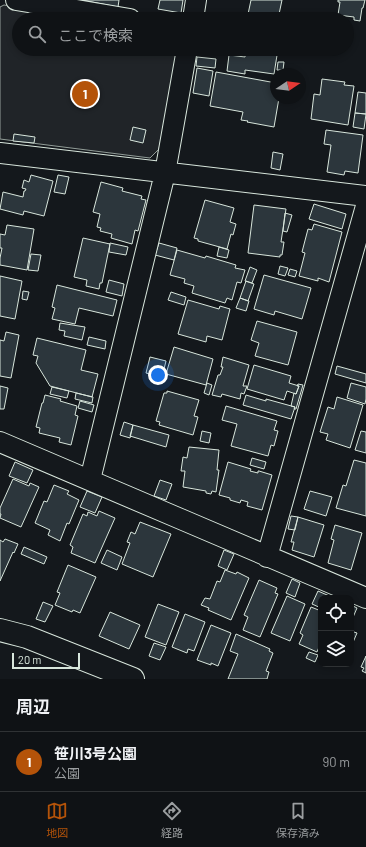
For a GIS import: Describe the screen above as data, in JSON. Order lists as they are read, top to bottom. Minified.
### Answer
{"scale_bar":"20 m","north":"right","page":{"search":"ここで検索","pins":"1","scale":"20 m","heading":"周辺","list":[{"mark":"1","name":"笹川3号公園","note":"公園","value":"90 m"}],"nav":["地図","経路","保存済み"]}}
